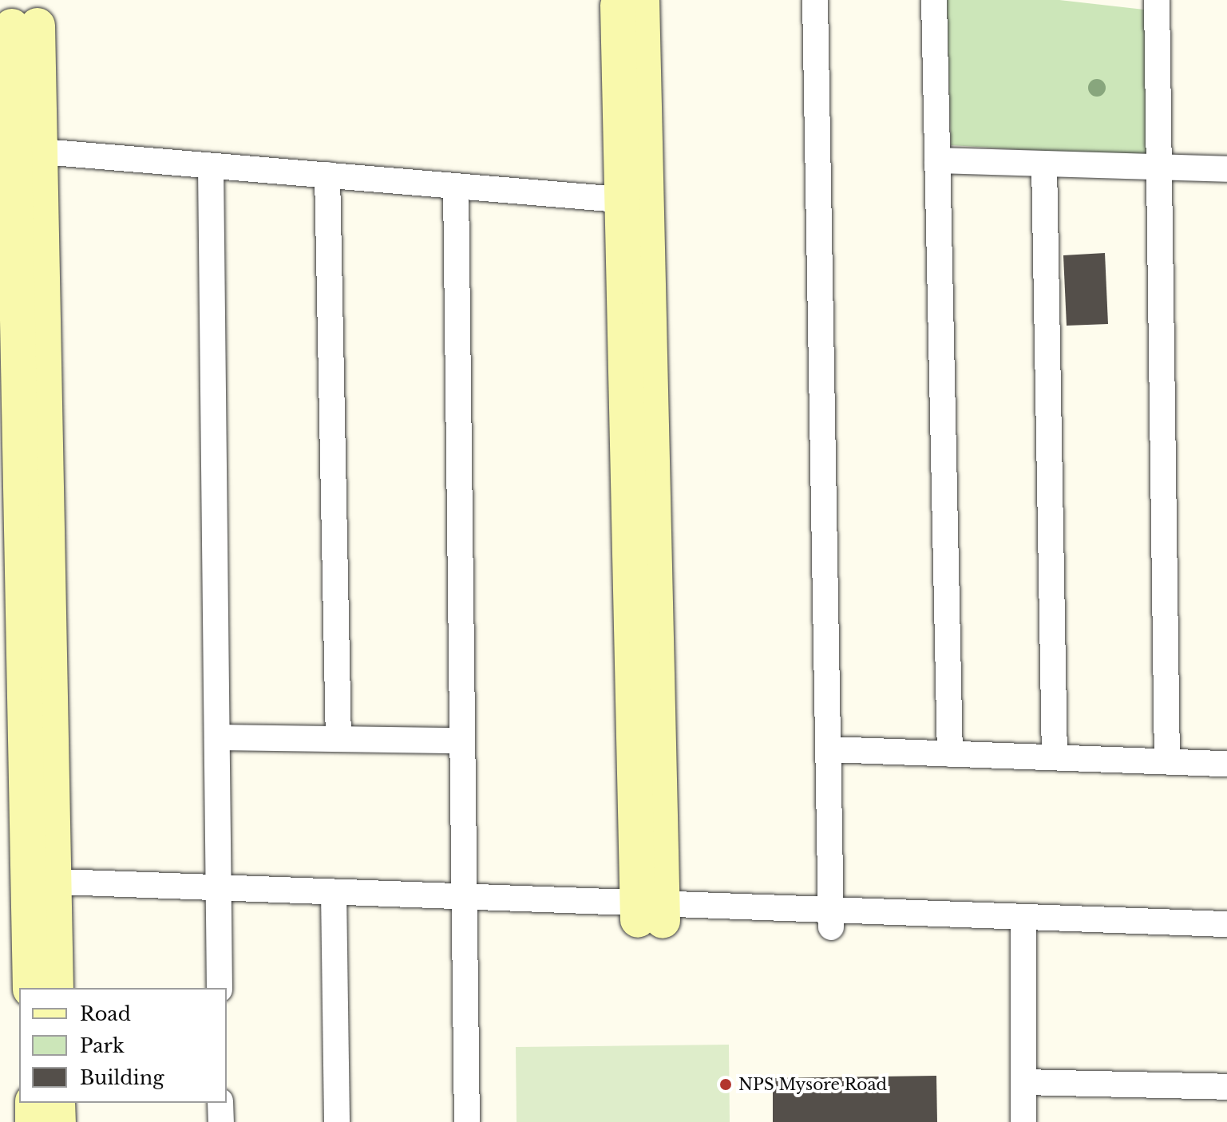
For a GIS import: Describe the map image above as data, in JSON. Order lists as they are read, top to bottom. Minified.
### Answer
{"places":["NPS Mysore Road"],"legend":["Road","Park","Building"]}
